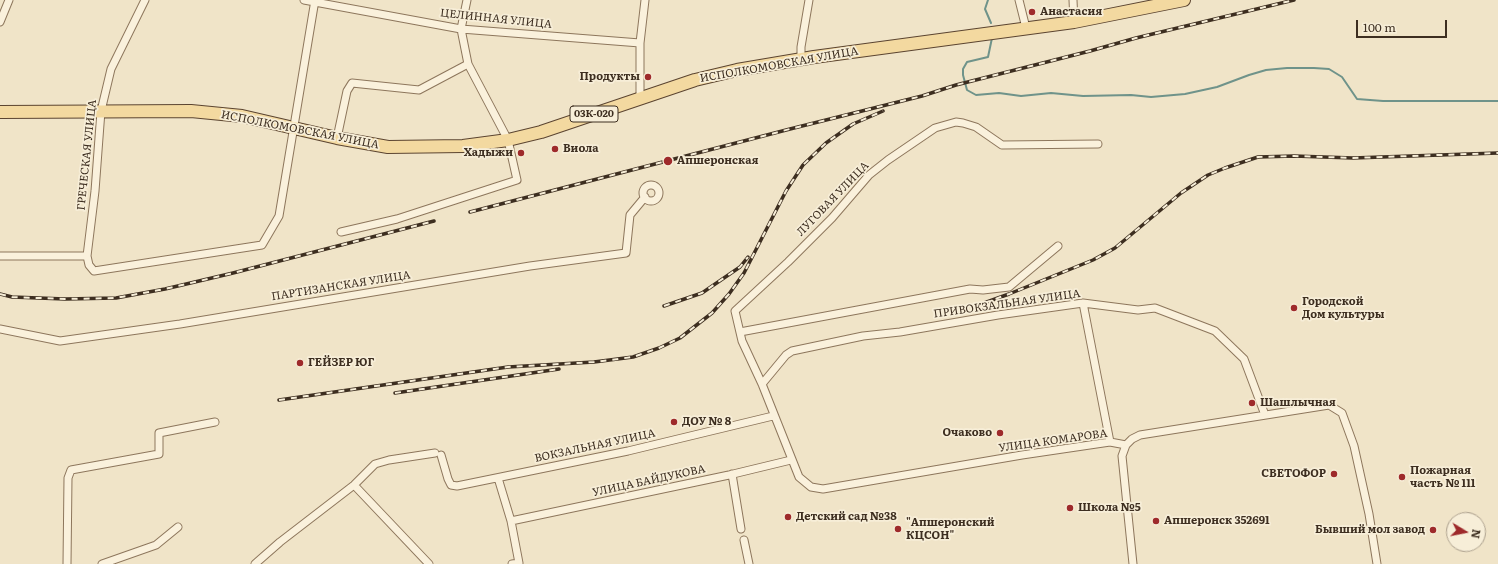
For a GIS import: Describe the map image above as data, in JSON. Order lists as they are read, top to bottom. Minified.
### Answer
{"streets":{"main road":["ИСПОЛКОМОВСКАЯ УЛИЦА","03К-020"],"street":["ЦЕЛИННАЯ УЛИЦА","ГРЕЧЕСКАЯ УЛИЦА","ЛУГОВАЯ УЛИЦА","ПАРТИЗАНСКАЯ УЛИЦА","ПРИВОКЗАЛЬНАЯ УЛИЦА","УЛИЦА КОМАРОВА","ВОКЗАЛЬНАЯ УЛИЦА","УЛИЦА БАЙДУКОВА"]},"crossings":[["ИСПОЛКОМОВСКАЯ УЛИЦА","ГРЕЧЕСКАЯ УЛИЦА"],["ЛУГОВАЯ УЛИЦА","ПРИВОКЗАЛЬНАЯ УЛИЦА"],["УЛИЦА КОМАРОВА","УЛИЦА БАЙДУКОВА"]],"places":["Анастасия","Продукты","Виола","Хадыжи","Апшеронская","Городской Дом культуры","ГЕЙЗЕР ЮГ","Шашлычная","ДОУ № 8","Очаково","СВЕТОФОР","Пожарная часть № 111","Школа №5","Детский сад №38","Апшеронск 352691","\"Апшеронский КЦСОН\"","Бывший мол завод"],"scale_bar":"100 m","north":"right"}
